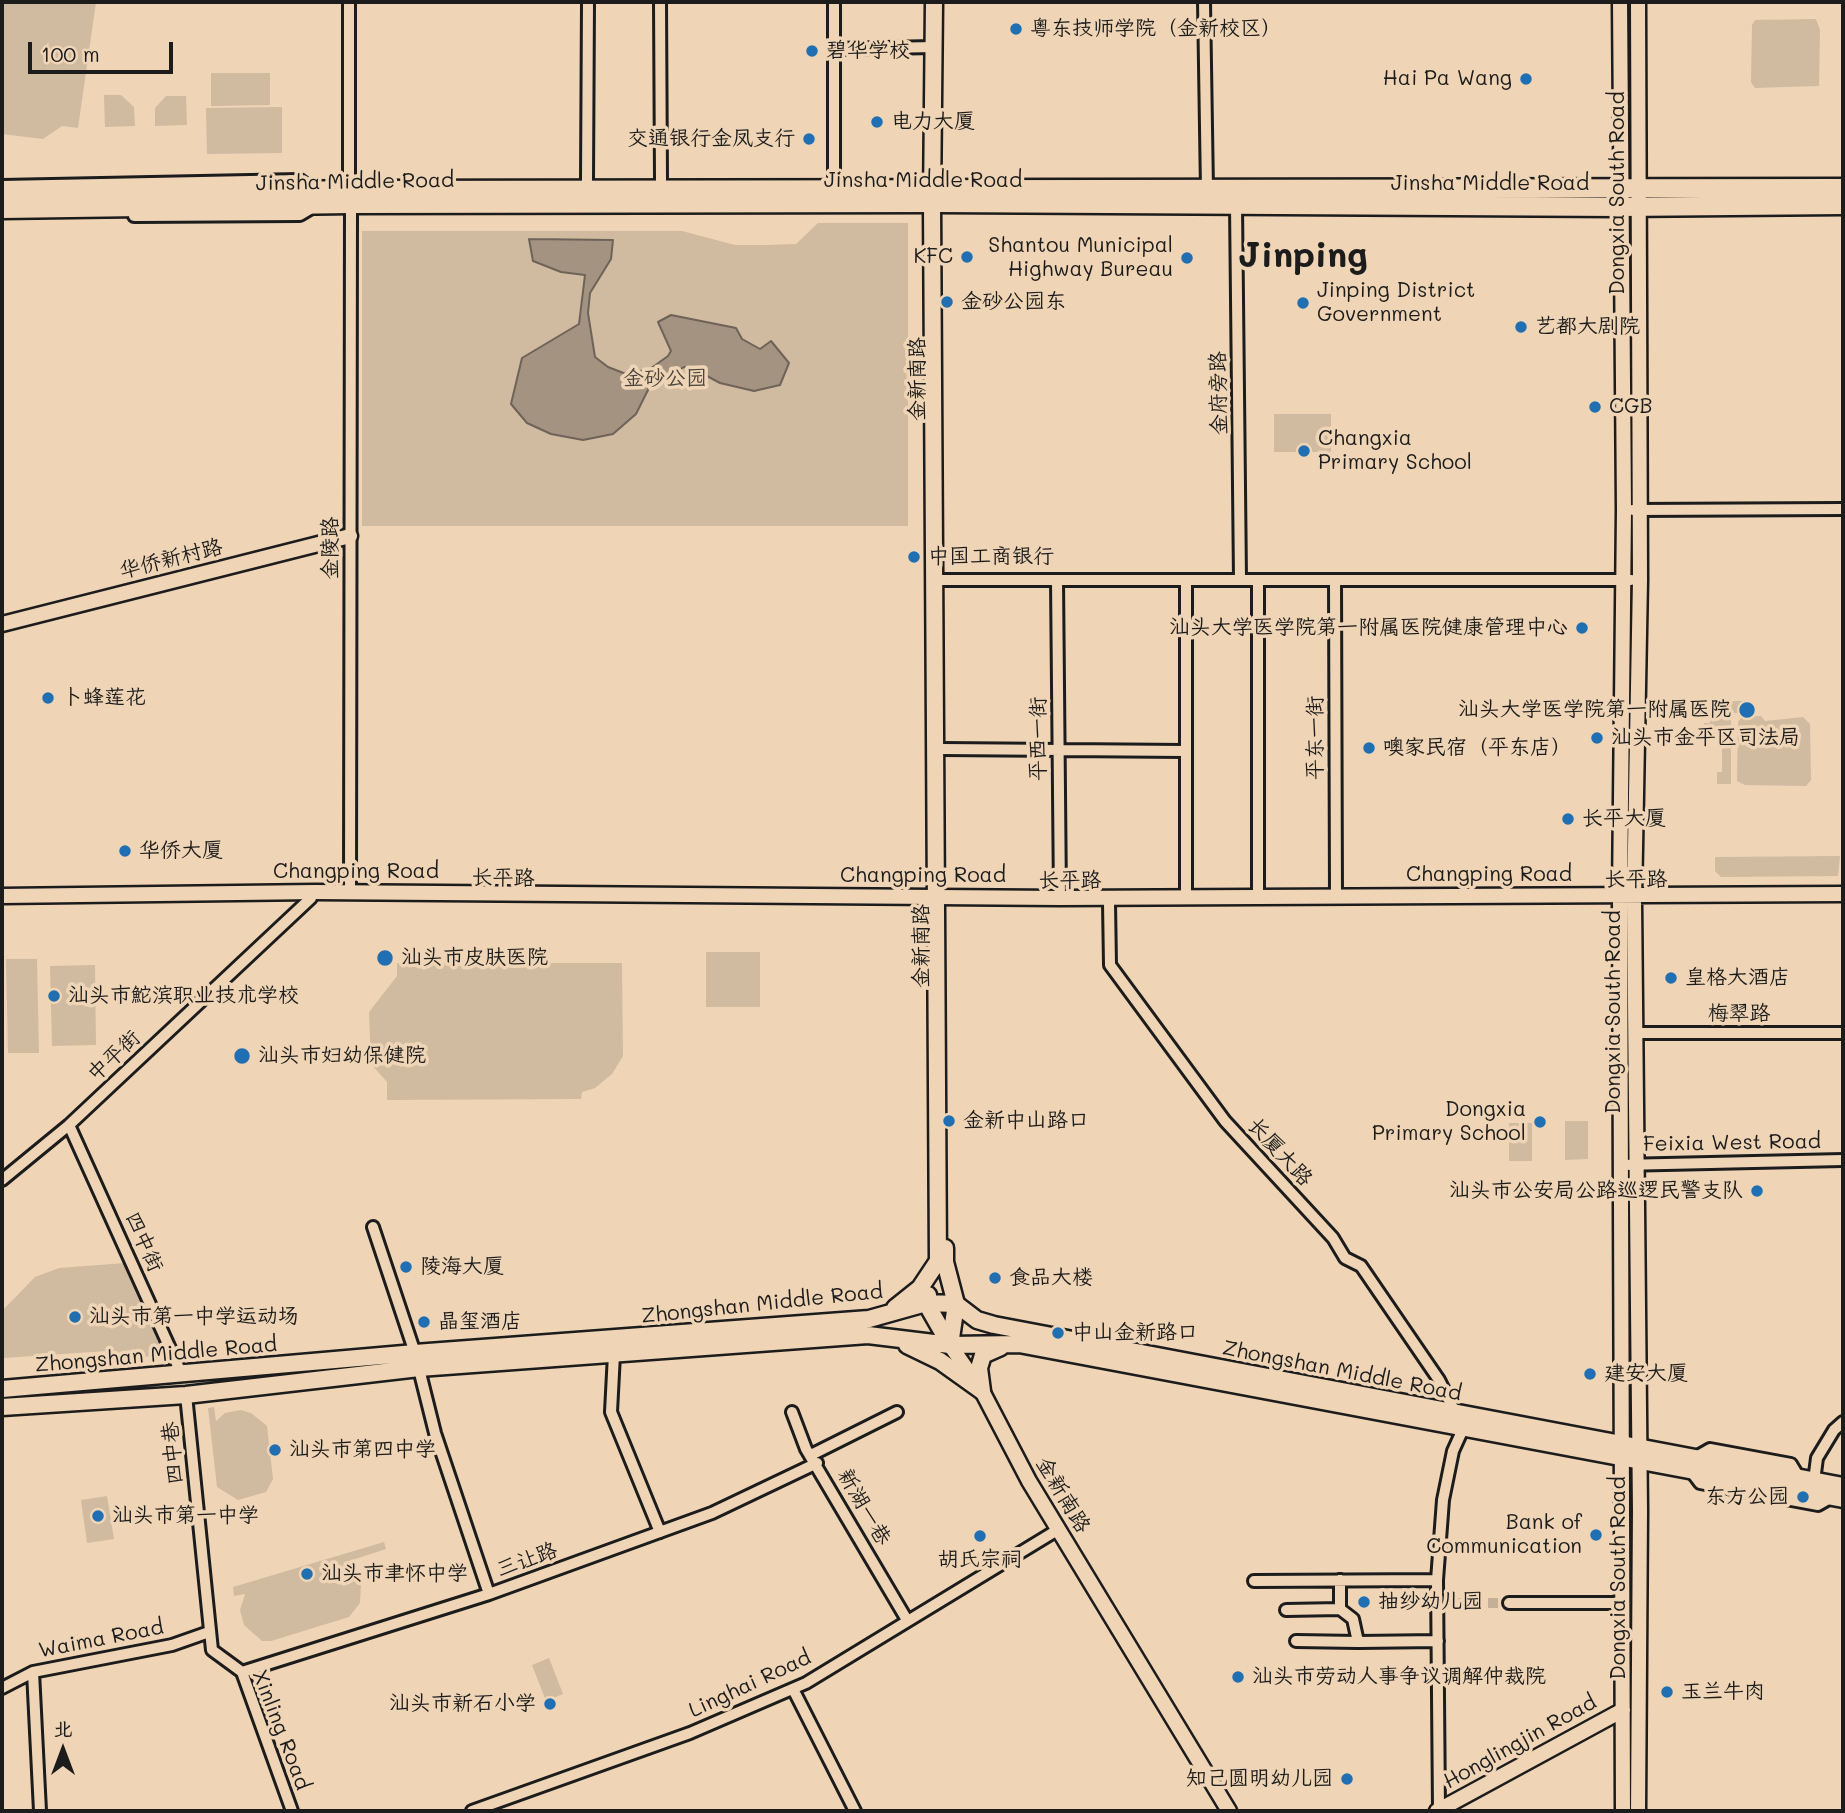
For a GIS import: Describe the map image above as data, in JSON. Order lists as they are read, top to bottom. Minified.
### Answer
{"streets":{"main road":["Jinsha Middle Road","金新南路","Zhongshan Middle Road"],"street":["Dongxia South Road","金府旁路","金陵路","华侨新村路","平东一街","平西一街","Changping Road","长平路","梅翠路","中平街","Feixia West Road","长厦大路","四中街","四中巷","新湖一巷","三让路","Waima Road","Linghai Road","Xinling Road","Honglingjin Road"]},"crossings":[["Jinsha Middle Road","Dongxia South Road"],["Jinsha Middle Road","金新南路"],["Jinsha Middle Road","金府旁路"],["Jinsha Middle Road","金陵路"],["Dongxia South Road","Changping Road"],["Dongxia South Road","长平路"],["Dongxia South Road","梅翠路"],["Dongxia South Road","Feixia West Road"],["Dongxia South Road","Zhongshan Middle Road"],["Dongxia South Road","Honglingjin Road"],["金新南路","Changping Road"],["金新南路","长平路"],["金新南路","Zhongshan Middle Road"],["金新南路","Linghai Road"],["金陵路","华侨新村路"],["金陵路","Changping Road"],["平东一街","Changping Road"],["平西一街","Changping Road"],["Changping Road","长平路"],["长平路","中平街"],["长平路","长厦大路"],["中平街","四中街"],["长厦大路","Zhongshan Middle Road"],["四中街","Zhongshan Middle Road"],["Zhongshan Middle Road","四中巷"],["四中巷","Waima Road"],["四中巷","Xinling Road"],["新湖一巷","三让路"],["新湖一巷","Linghai Road"],["三让路","Xinling Road"],["Waima Road","Xinling Road"]],"districts":["Jinping"],"parks":["金砂公园"],"places":["粤东技师学院（金新校区）","碧华学校","Hai Pa Wang","电力大厦","交通银行金凤支行","KFC","Shantou Municipal Highway Bureau","金砂公园东","Jinping District Government","艺都大剧院","CGB","Changxia Primary School","中国工商银行","汕头大学医学院第一附属医院健康管理中心","卜蜂莲花","汕头大学医学院第一附属医院","汕头市金平区司法局","噢家民宿（平东店）","长平大厦","华侨大厦","汕头市皮肤医院","皇格大酒店","汕头市鮀滨职业技术学校","汕头市妇幼保健院","金新中山路口","Dongxia Primary School","汕头市公安局公路巡逻民警支队","陵海大厦","食品大楼","汕头市第一中学运动场","晶玺酒店","中山金新路口","建安大厦","汕头市第四中学","东方公园","汕头市第一中学","Bank of Communication","胡氏宗祠","汕头市聿怀中学","抽纱幼儿园","汕头市劳动人事争议调解仲裁院","玉兰牛肉","汕头市新石小学","知己圆明幼儿园"],"scale_bar":"100 m","north":"top"}
